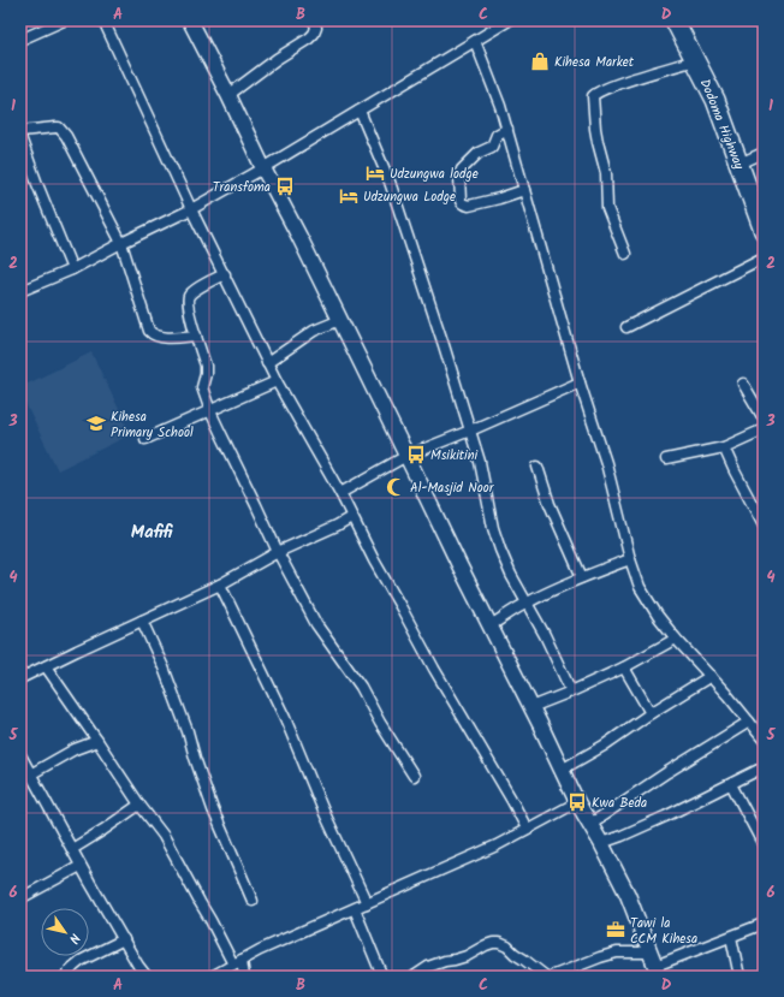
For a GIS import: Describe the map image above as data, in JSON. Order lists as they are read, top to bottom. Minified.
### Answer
{"streets":{"highway":["Dodoma Highway"]},"districts":["Mafifi"],"places":{"shop":["Kihesa Market"],"hotel":["Udzungwa lodge","Udzungwa Lodge"],"bus stop":["Transfoma","Msikitini","Kwa Beda"],"school or university":["Kihesa Primary School"],"mosque":["Al-Masjid Noor"],"office":["Tawi la CCM Kihesa"]},"north":"bottom right","grid":{"columns":["A","B","C","D"],"rows":["1","2","3","4","5","6"]}}
